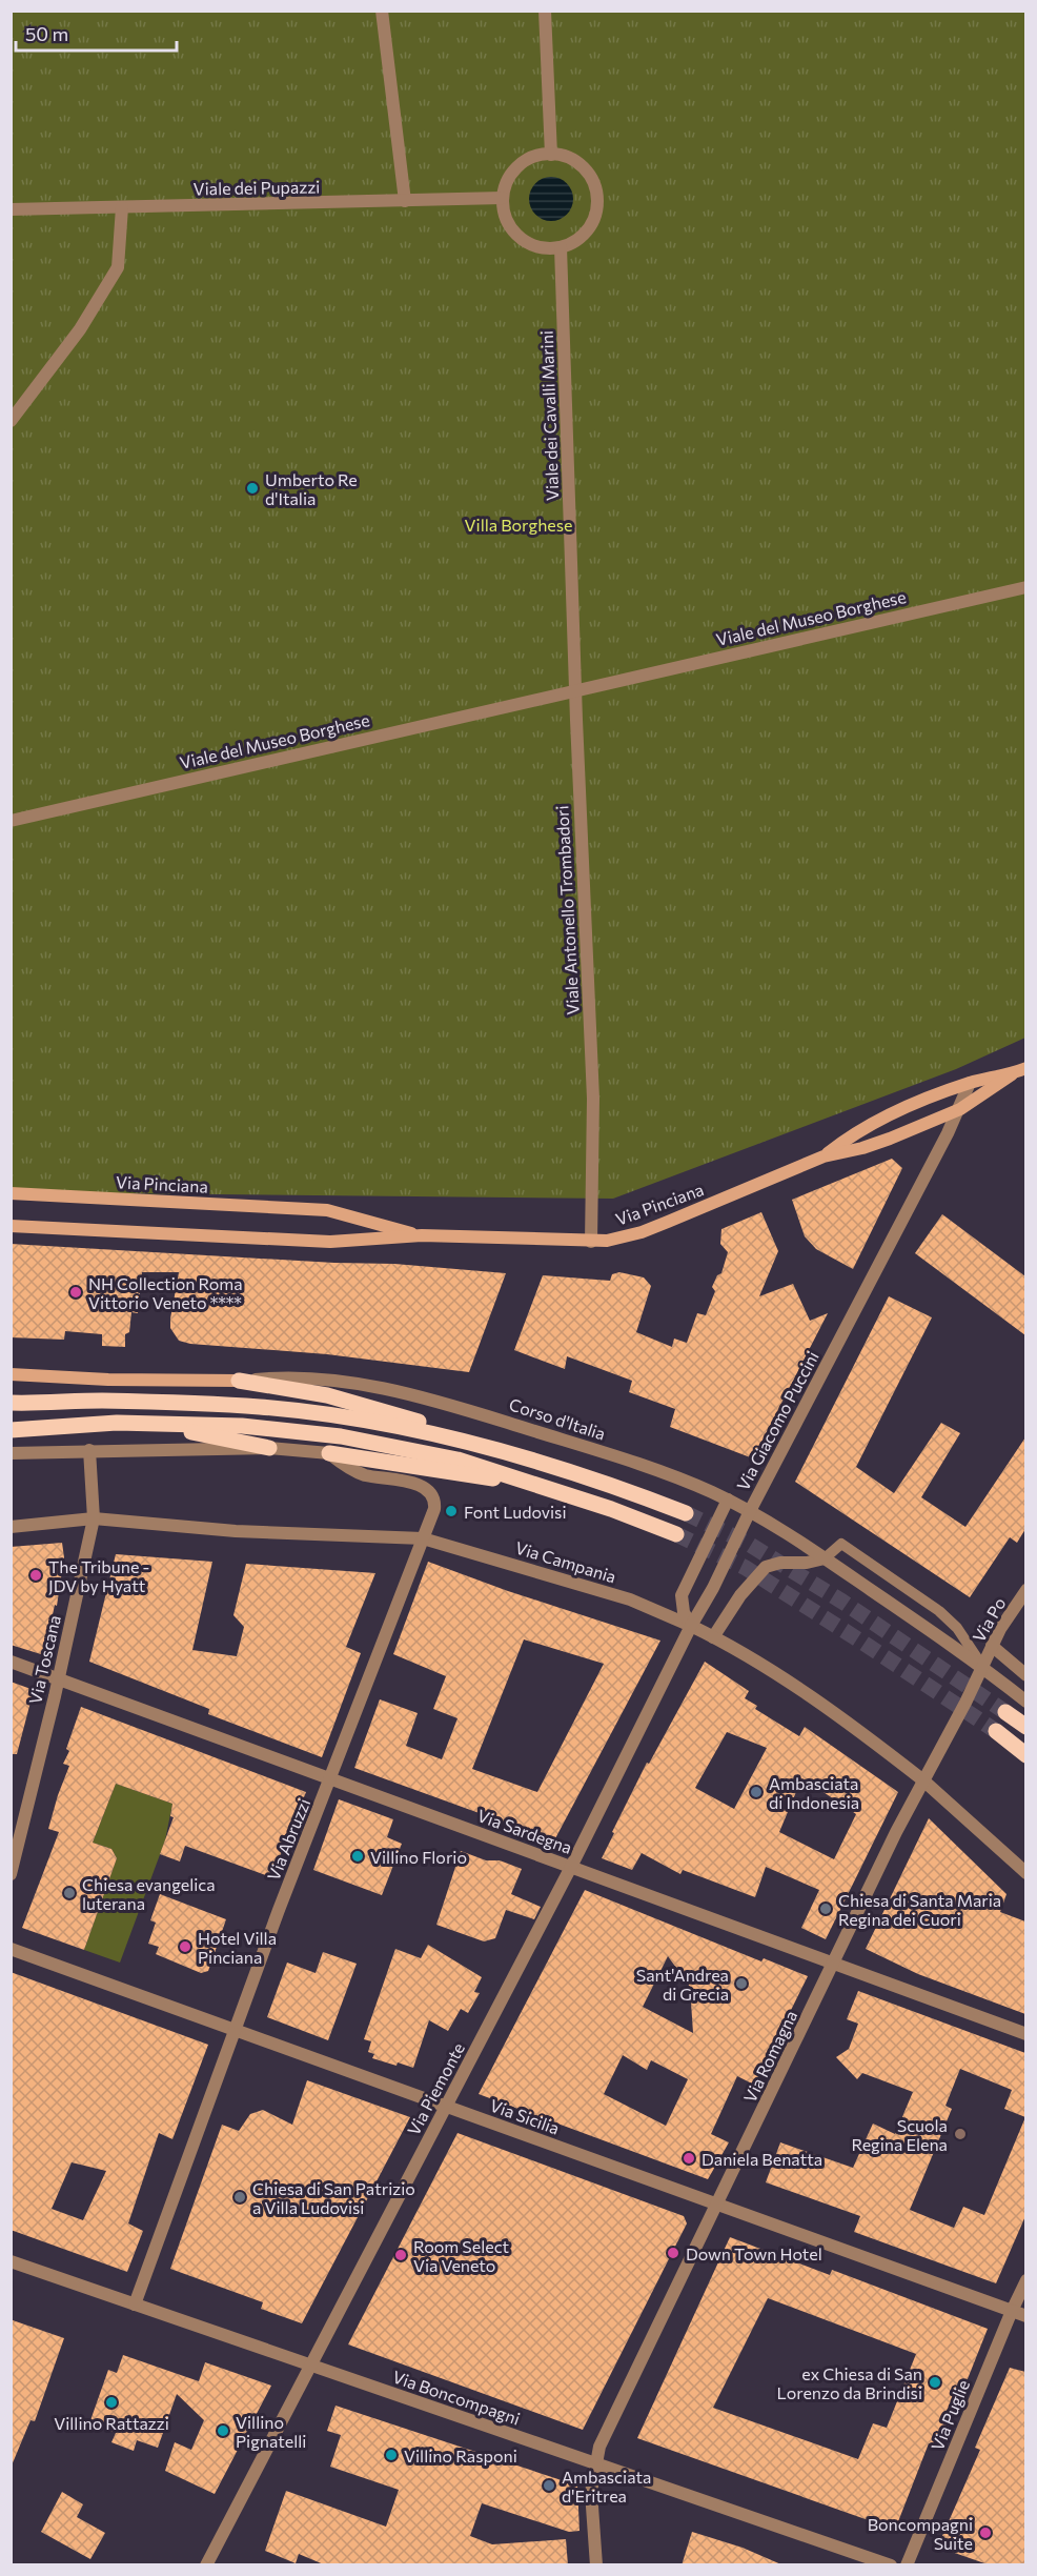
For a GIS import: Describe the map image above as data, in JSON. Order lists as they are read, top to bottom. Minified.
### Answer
{"streets":{"main road":["Via Pinciana","Corso d'Italia"],"street":["Viale dei Pupazzi","Viale dei Cavalli Marini","Viale del Museo Borghese","Viale Antonello Trombadori","Via Giacomo Puccini","Via Campania","Via Po","Via Toscana","Via Sardegna","Via Abruzzi","Via Romagna","Via Piemonte","Via Sicilia","Via Boncompagni","Via Puglie"]},"crossings":[["Viale dei Pupazzi","Viale dei Cavalli Marini"],["Viale dei Cavalli Marini","Viale del Museo Borghese"],["Viale dei Cavalli Marini","Viale Antonello Trombadori"],["Viale del Museo Borghese","Viale Antonello Trombadori"],["Viale Antonello Trombadori","Via Pinciana"],["Via Pinciana","Via Giacomo Puccini"],["Corso d'Italia","Via Giacomo Puccini"],["Corso d'Italia","Via Po"],["Corso d'Italia","Via Romagna"],["Via Giacomo Puccini","Via Campania"],["Via Giacomo Puccini","Via Piemonte"],["Via Campania","Via Toscana"],["Via Campania","Via Abruzzi"],["Via Campania","Via Romagna"],["Via Campania","Via Piemonte"],["Via Po","Via Romagna"],["Via Toscana","Via Sardegna"],["Via Sardegna","Via Abruzzi"],["Via Sardegna","Via Romagna"],["Via Sardegna","Via Piemonte"],["Via Abruzzi","Via Sicilia"],["Via Abruzzi","Via Boncompagni"],["Via Romagna","Via Sicilia"],["Via Romagna","Via Boncompagni"],["Via Piemonte","Via Sicilia"],["Via Piemonte","Via Boncompagni"],["Via Sicilia","Via Puglie"]],"parks":["Villa Borghese"],"places":["Umberto Re d'Italia","NH Collection Roma Vittorio Veneto ****","Font Ludovisi","The Tribune - JDV by Hyatt","Ambasciata di Indonesia","Villino Florio","Chiesa evangelica luterana","Chiesa di Santa Maria Regina dei Cuori","Hotel Villa Pinciana","Sant'Andrea di Grecia","Scuola Regina Elena","Daniela Benatta","Chiesa di San Patrizio a Villa Ludovisi","Down Town Hotel","Room Select Via Veneto","ex Chiesa di San Lorenzo da Brindisi","Villino Rattazzi","Villino Pignatelli","Villino Rasponi","Ambasciata d'Eritrea","Boncompagni Suite"],"scale_bar":"50 m"}
